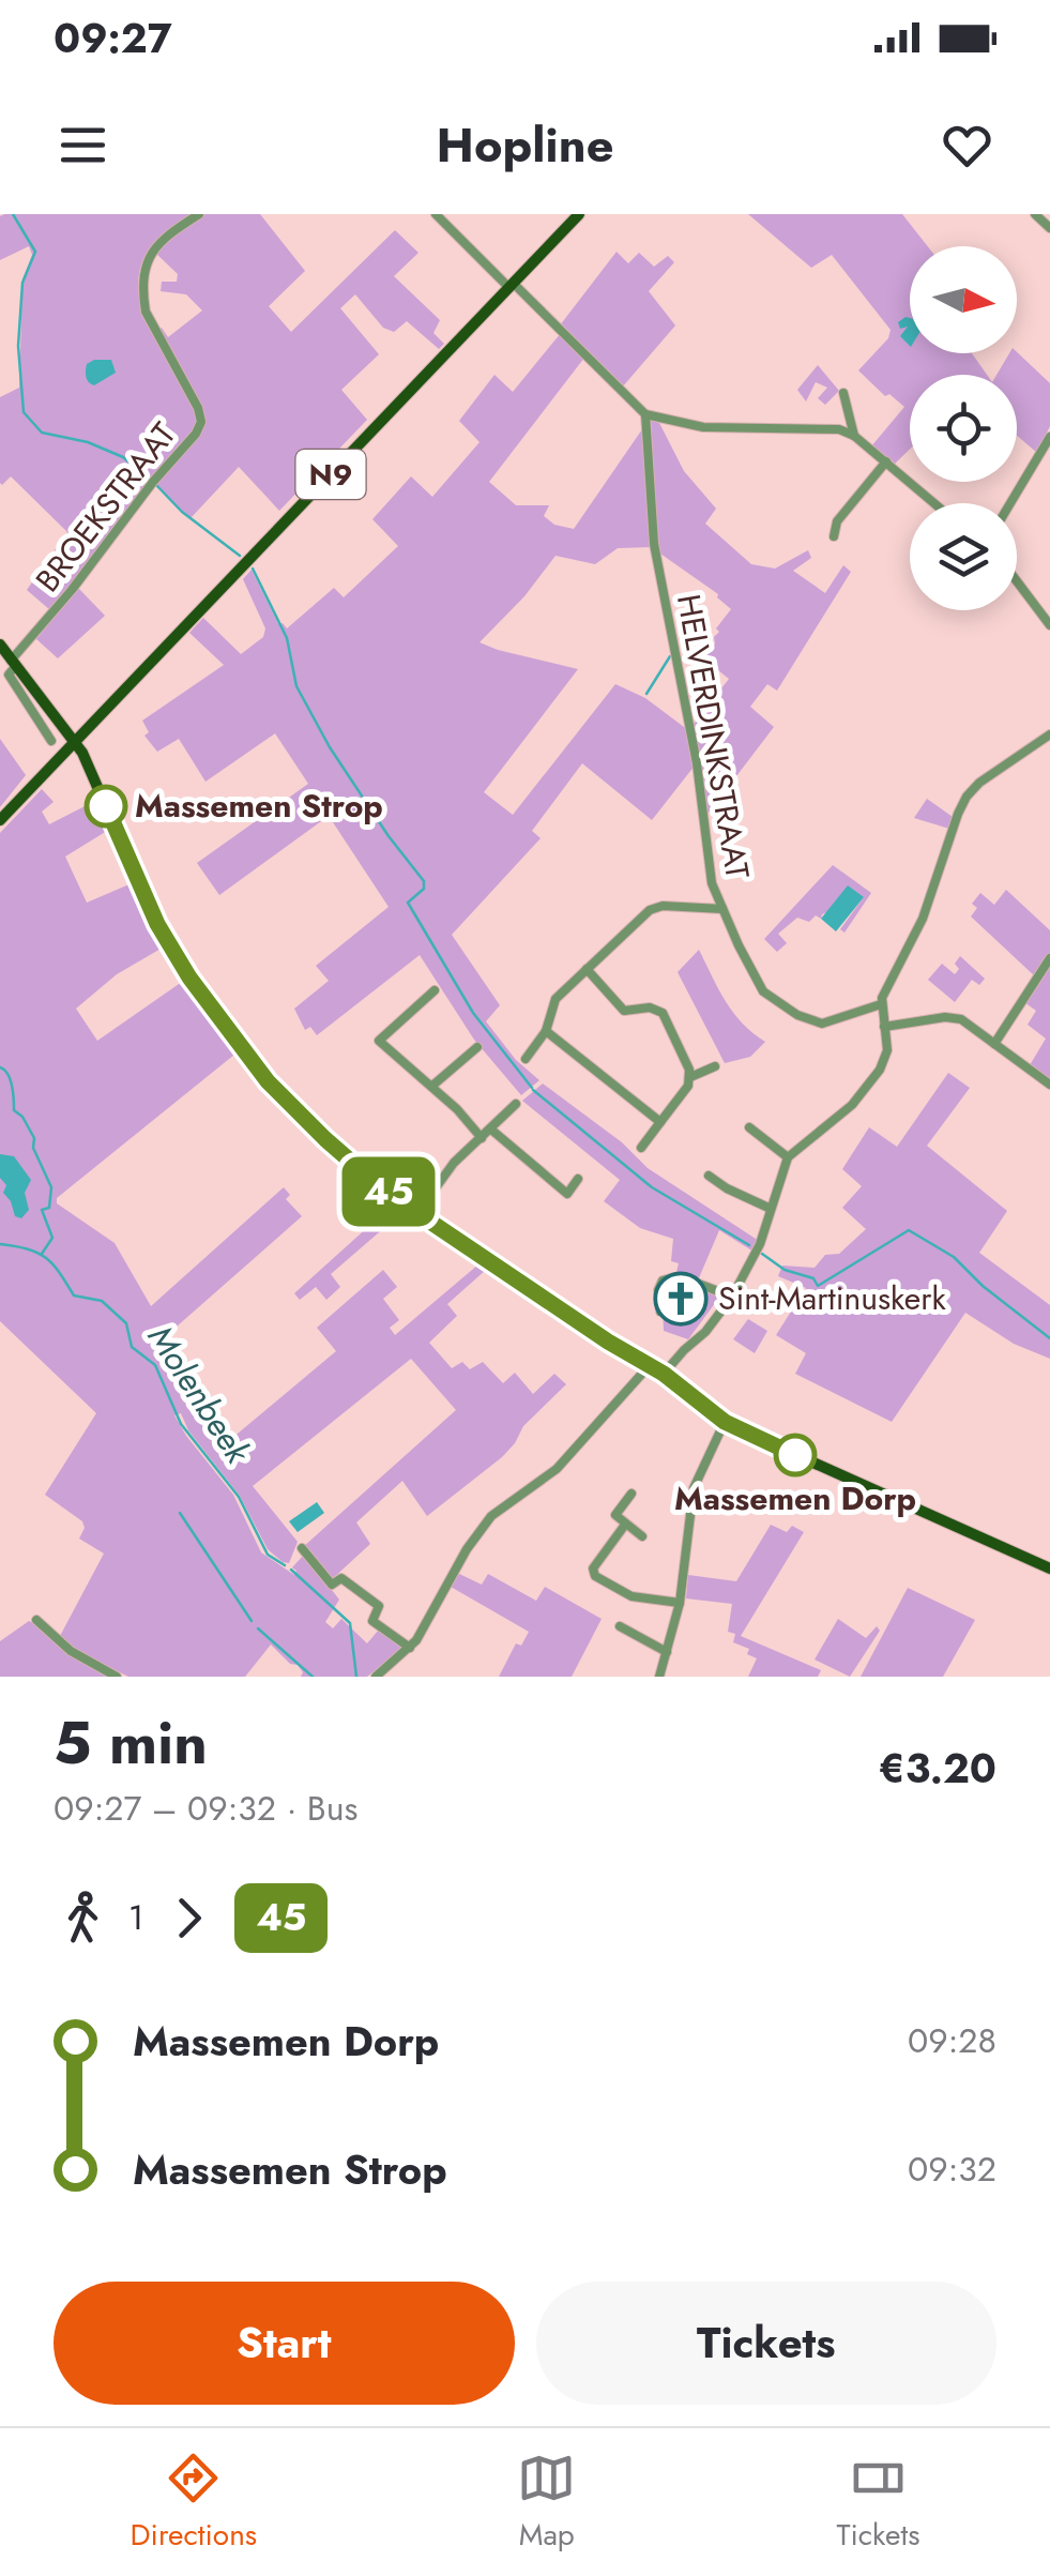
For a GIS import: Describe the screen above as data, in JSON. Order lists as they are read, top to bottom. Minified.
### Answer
{"streets":{"main road":["N9"],"street":["BROEKSTRAAT","HELVERDINKSTRAAT"]},"water":["Molenbeek"],"places":{"other":["Massemen Strop","Massemen Dorp"],"church":["Sint-Martinuskerk"]},"lines":["bus line 45"],"north":"right","page":{"status":"09:27","header":"Hopline","on_map":"45","heading":["5 min","09:27 – 09:32 · Bus","€3.20"],"legs":["1","45"],"list":[{"name":"Massemen Dorp","value":"09:28"},{"name":"Massemen Strop","value":"09:32"}],"buttons":["Start","Tickets"],"tabs":["Directions","Map","Tickets"]}}
